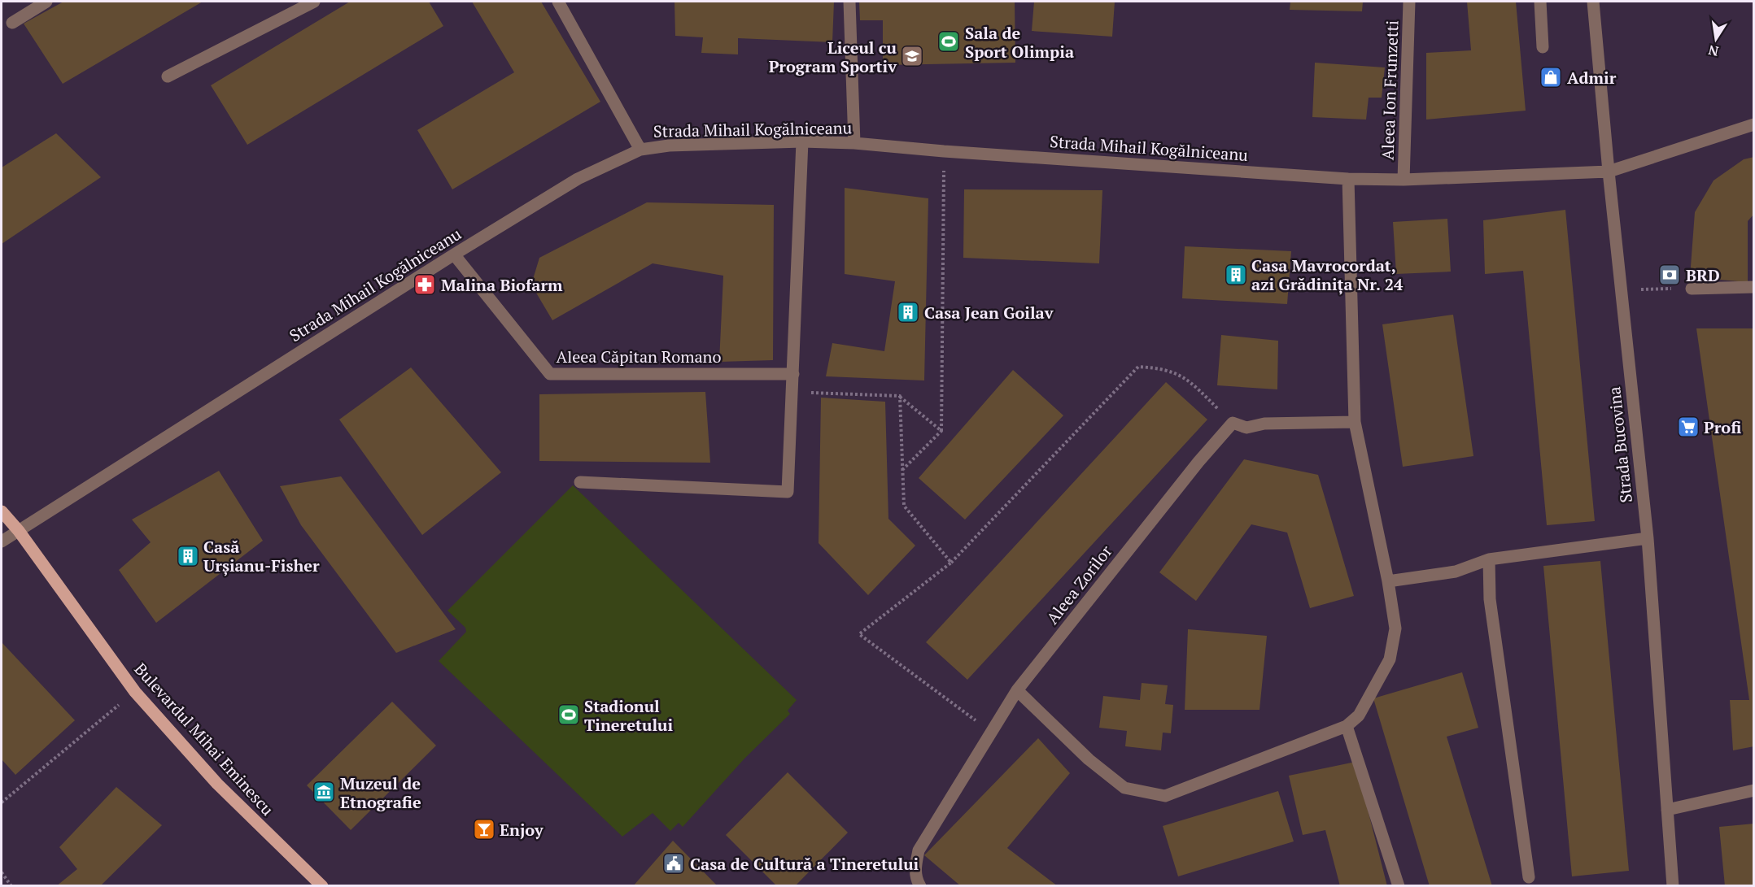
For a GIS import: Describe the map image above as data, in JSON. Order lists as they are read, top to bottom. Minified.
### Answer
{"streets":{"main road":["Bulevardul Mihai Eminescu"],"street":["Aleea Ion Frunzetti","Strada Mihail Kogălniceanu","Aleea Căpitan Romano","Strada Bucovina","Aleea Zorilor"]},"crossings":[["Aleea Ion Frunzetti","Strada Mihail Kogălniceanu"],["Strada Mihail Kogălniceanu","Aleea Căpitan Romano"],["Strada Mihail Kogălniceanu","Strada Bucovina"],["Strada Mihail Kogălniceanu","Bulevardul Mihai Eminescu"]],"places":{"sports":["Sala de Sport Olimpia","Stadionul Tineretului"],"school or university":["Liceul cu Program Sportiv"],"shop":["Admir"],"building":["Casa Mavrocordat, azi Grădinița Nr. 24","Casa Jean Goilav","Casă Urșianu-Fisher"],"bank":["BRD"],"pharmacy":["Malina Biofarm"],"supermarket":["Profi"],"museum":["Muzeul de Etnografie"],"bar":["Enjoy"],"public building":["Casa de Cultură a Tineretului"]},"north":"bottom"}
